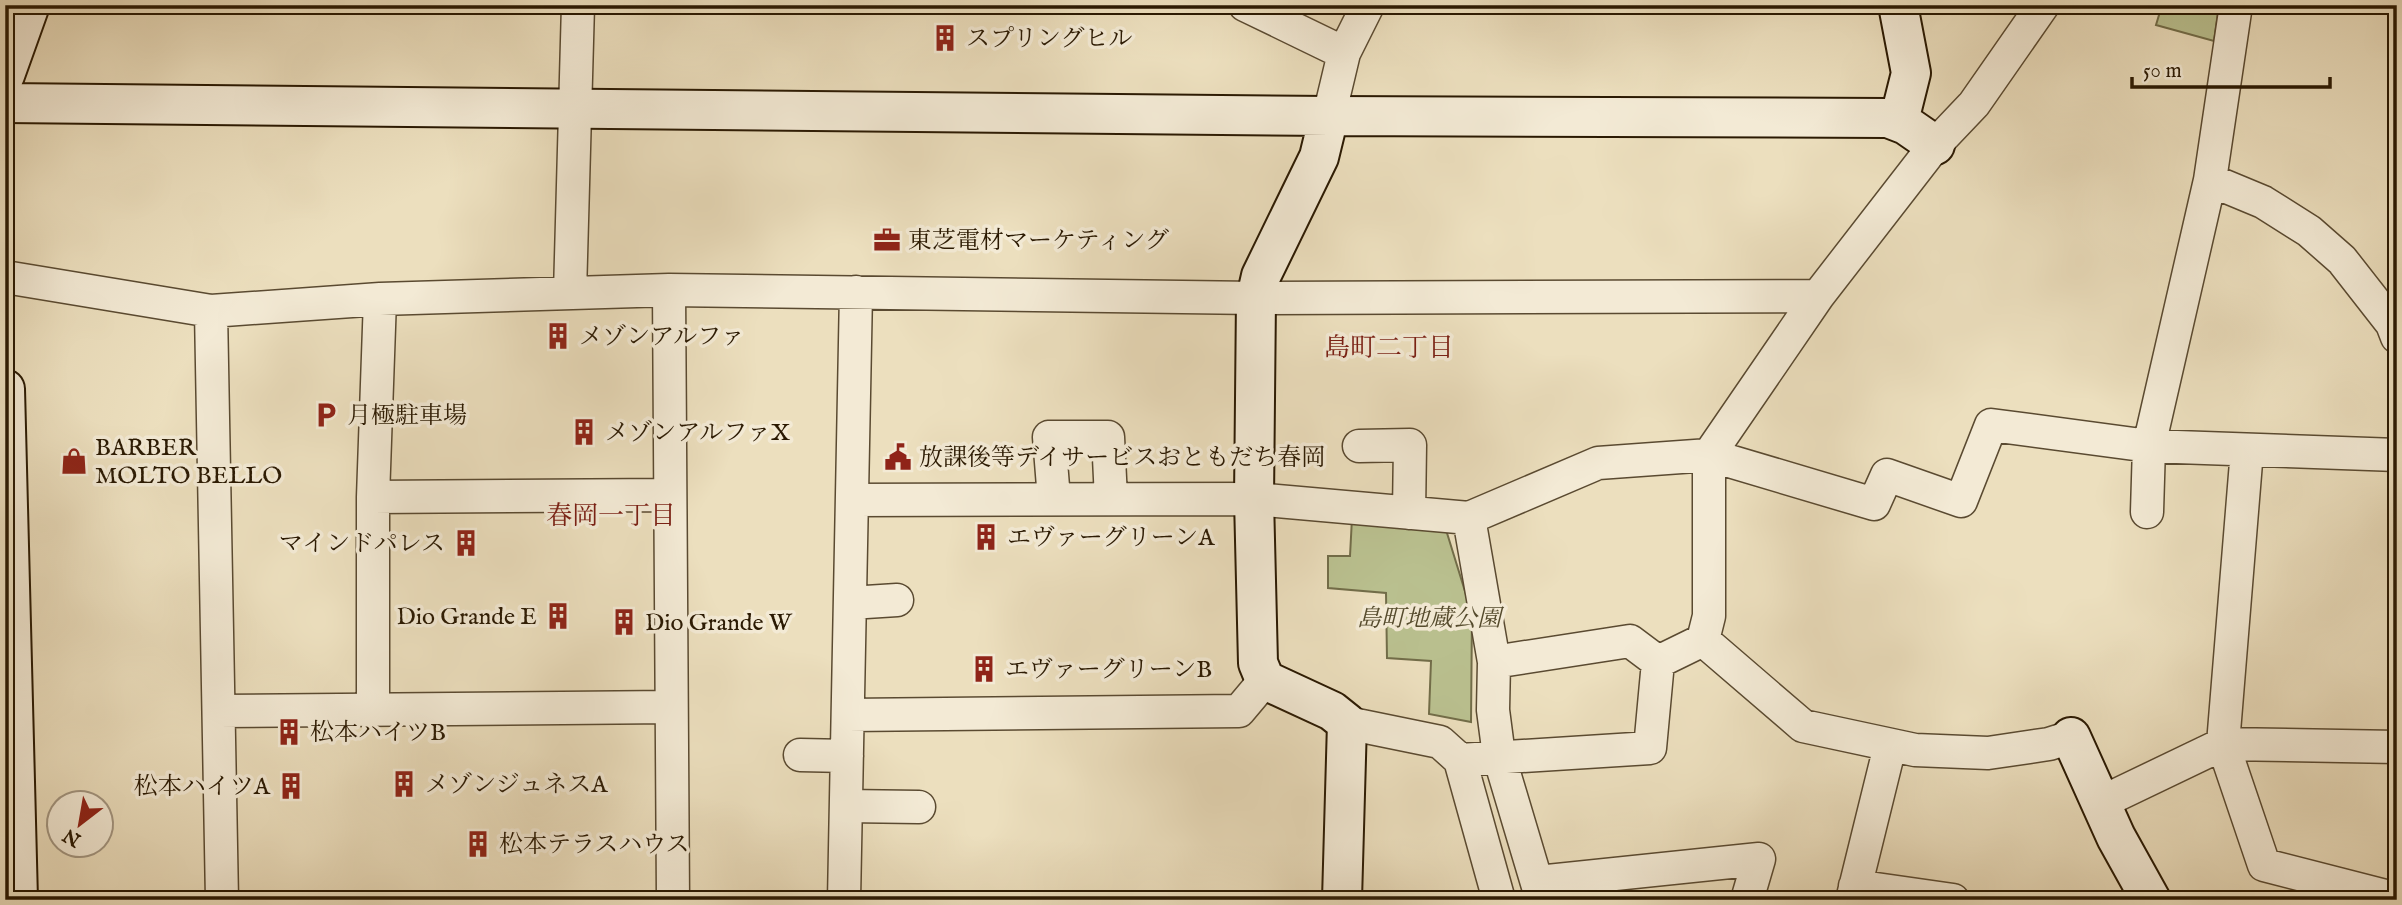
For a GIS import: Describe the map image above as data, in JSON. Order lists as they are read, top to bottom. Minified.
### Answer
{"districts":["島町二丁目","春岡一丁目"],"parks":["島町地蔵公園"],"places":{"building":["スプリングヒル","メゾンアルファ","メゾンアルファX","エヴァーグリーンA","マインドパレス","Dio Grande E","Dio Grande W","エヴァーグリーンB","松本ハイツB","メゾンジュネスA","松本ハイツA","松本テラスハウス"],"office":["東芝電材マーケティング"],"parking":["月極駐車場"],"public building":["放課後等デイサービスおともだち春岡"],"shop":["BARBER MOLTO BELLO"]},"scale_bar":"50 m","north":"bottom left"}
